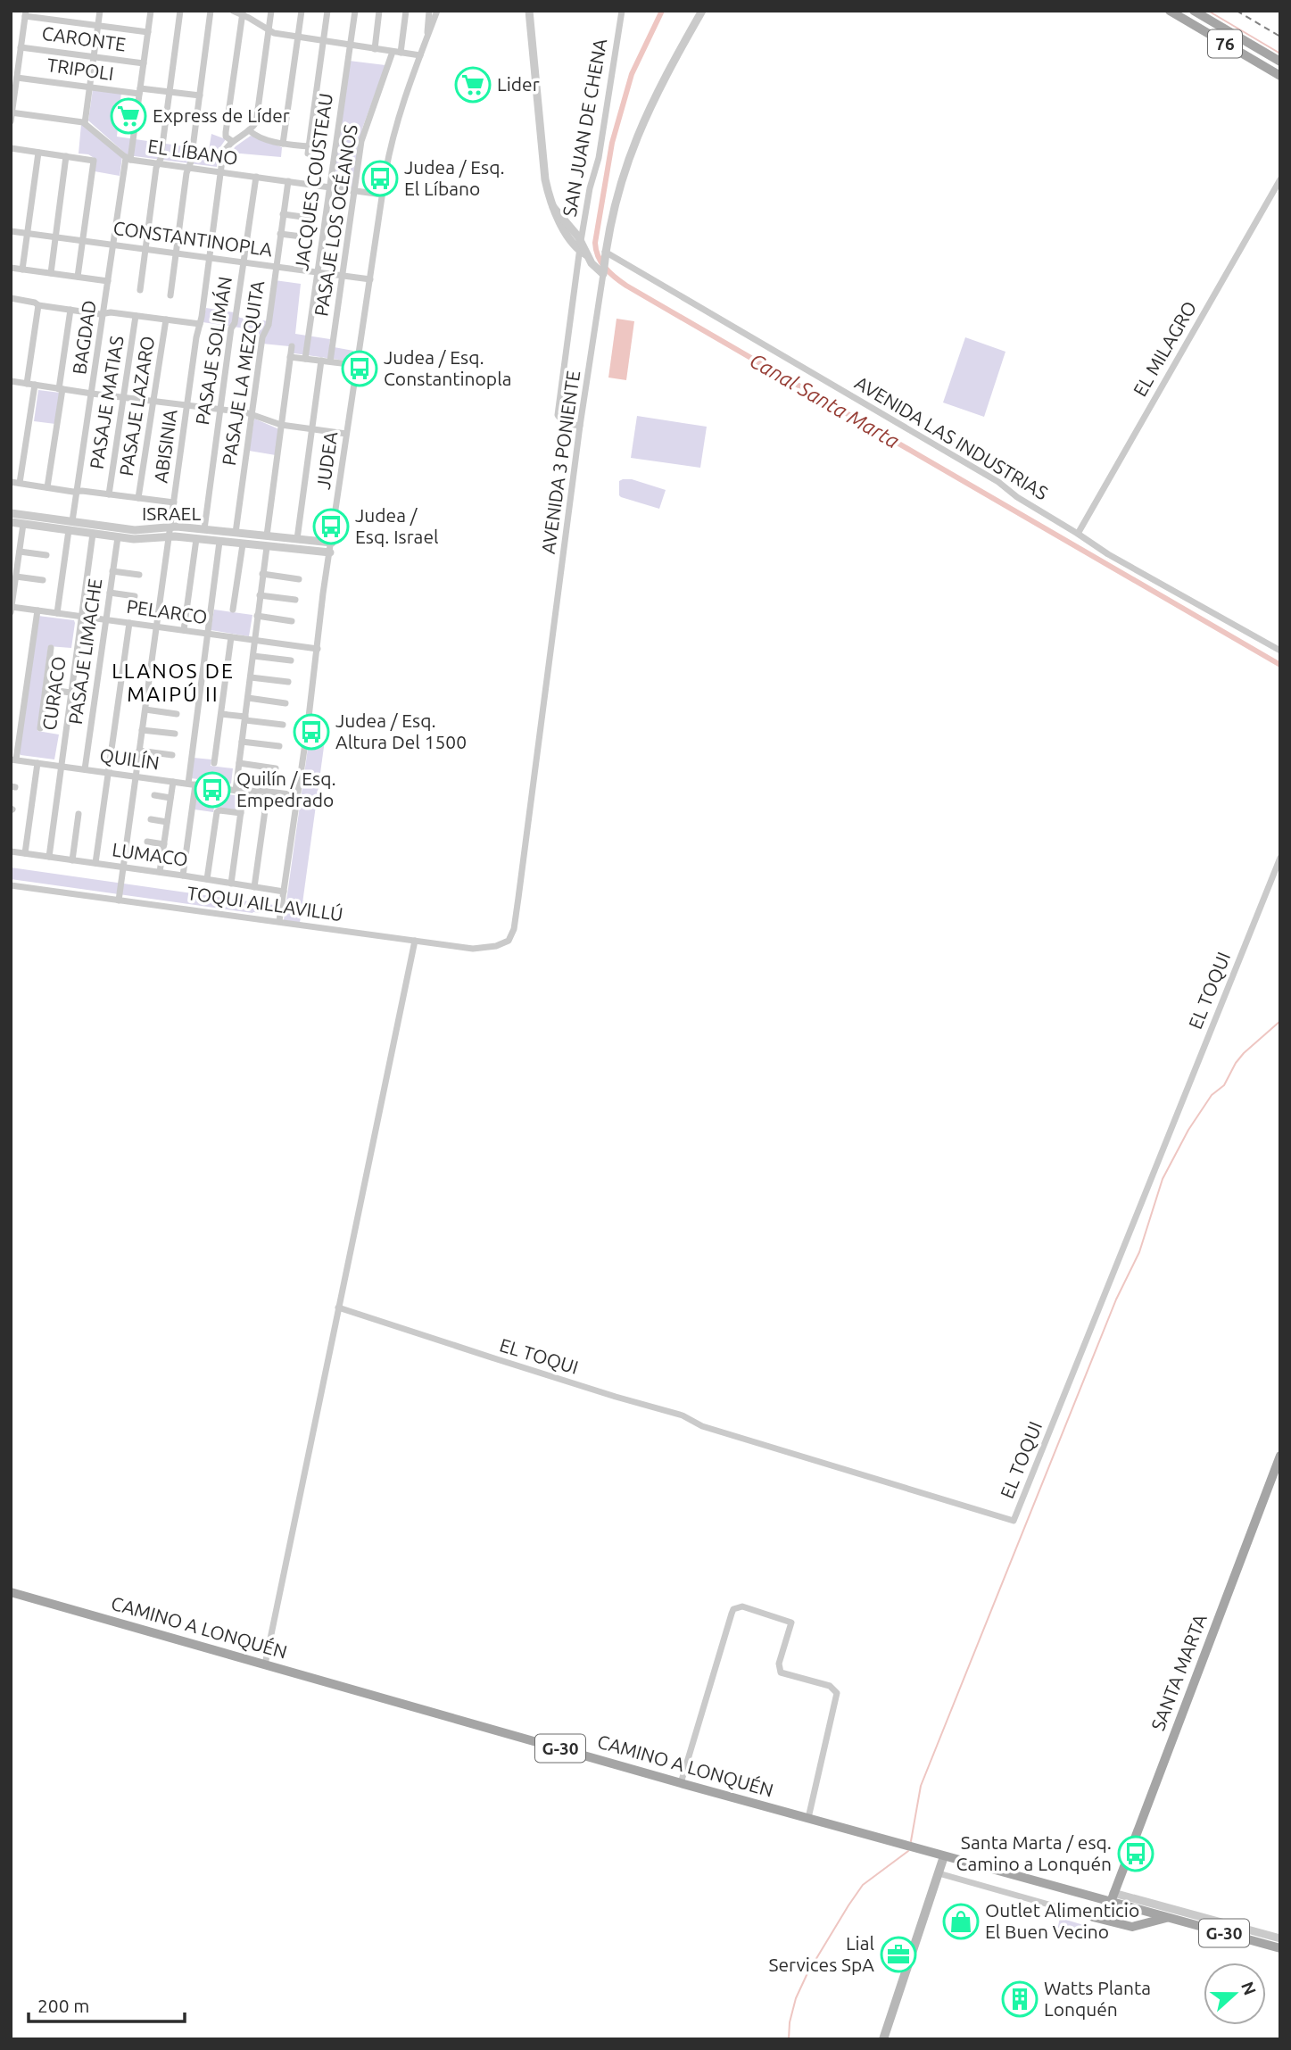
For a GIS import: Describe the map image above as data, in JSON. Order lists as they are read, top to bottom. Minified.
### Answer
{"streets":{"main road":["76","CAMINO A LONQUÉN","SANTA MARTA","G-30"],"street":["CARONTE","TRIPOLI","SAN JUAN DE CHENA","EL LÍBANO","JACQUES COUSTEAU","PASAJE LOS OCÉANOS","CONSTANTINOPLA","BAGDAD","EL MILAGRO","PASAJE SOLIMÁN","PASAJE LA MEZQUITA","PASAJE MATIAS","PASAJE LAZARO","AVENIDA LAS INDUSTRIAS","ABISINIA","JUDEA","AVENIDA 3 PONIENTE","ISRAEL","PELARCO","PASAJE LIMACHE","CURACO","QUILÍN","LUMACO","TOQUI AILLAVILLÚ","EL TOQUI"]},"crossings":[["CARONTE","BAGDAD"],["TRIPOLI","BAGDAD"],["EL LÍBANO","JACQUES COUSTEAU"],["EL LÍBANO","PASAJE LOS OCÉANOS"],["EL LÍBANO","BAGDAD"],["EL LÍBANO","PASAJE SOLIMÁN"],["EL LÍBANO","PASAJE LA MEZQUITA"],["EL LÍBANO","ABISINIA"],["EL LÍBANO","JUDEA"],["JACQUES COUSTEAU","CONSTANTINOPLA"],["PASAJE LOS OCÉANOS","CONSTANTINOPLA"],["CONSTANTINOPLA","BAGDAD"],["CONSTANTINOPLA","PASAJE SOLIMÁN"],["CONSTANTINOPLA","PASAJE LA MEZQUITA"],["CONSTANTINOPLA","ABISINIA"],["CONSTANTINOPLA","JUDEA"],["BAGDAD","ISRAEL"],["EL MILAGRO","AVENIDA LAS INDUSTRIAS"],["PASAJE SOLIMÁN","ISRAEL"],["PASAJE LA MEZQUITA","ISRAEL"],["AVENIDA LAS INDUSTRIAS","AVENIDA 3 PONIENTE"],["ABISINIA","ISRAEL"],["ABISINIA","PELARCO"],["ABISINIA","QUILÍN"],["ABISINIA","LUMACO"],["ABISINIA","TOQUI AILLAVILLÚ"],["JUDEA","ISRAEL"],["JUDEA","PELARCO"],["JUDEA","QUILÍN"],["JUDEA","LUMACO"],["JUDEA","TOQUI AILLAVILLÚ"],["AVENIDA 3 PONIENTE","TOQUI AILLAVILLÚ"],["ISRAEL","PASAJE LIMACHE"],["ISRAEL","CURACO"],["PELARCO","PASAJE LIMACHE"],["PELARCO","CURACO"],["PASAJE LIMACHE","QUILÍN"],["CURACO","QUILÍN"],["CURACO","LUMACO"],["CAMINO A LONQUÉN","SANTA MARTA"]],"districts":["LLANOS DE MAIPÚ II"],"water":["Canal Santa Marta"],"places":{"supermarket":["Lider","Express de Líder"],"bus stop":["Judea / Esq. El Líbano","Judea / Esq. Constantinopla","Judea / Esq. Israel","Judea / Esq. Altura Del 1500","Quilín / Esq. Empedrado","Santa Marta / esq. Camino a Lonquén"],"shop":["Outlet Alimenticio El Buen Vecino"],"office":["Lial Services SpA"],"building":["Watts Planta Lonquén"]},"scale_bar":"200 m","north":"right"}
